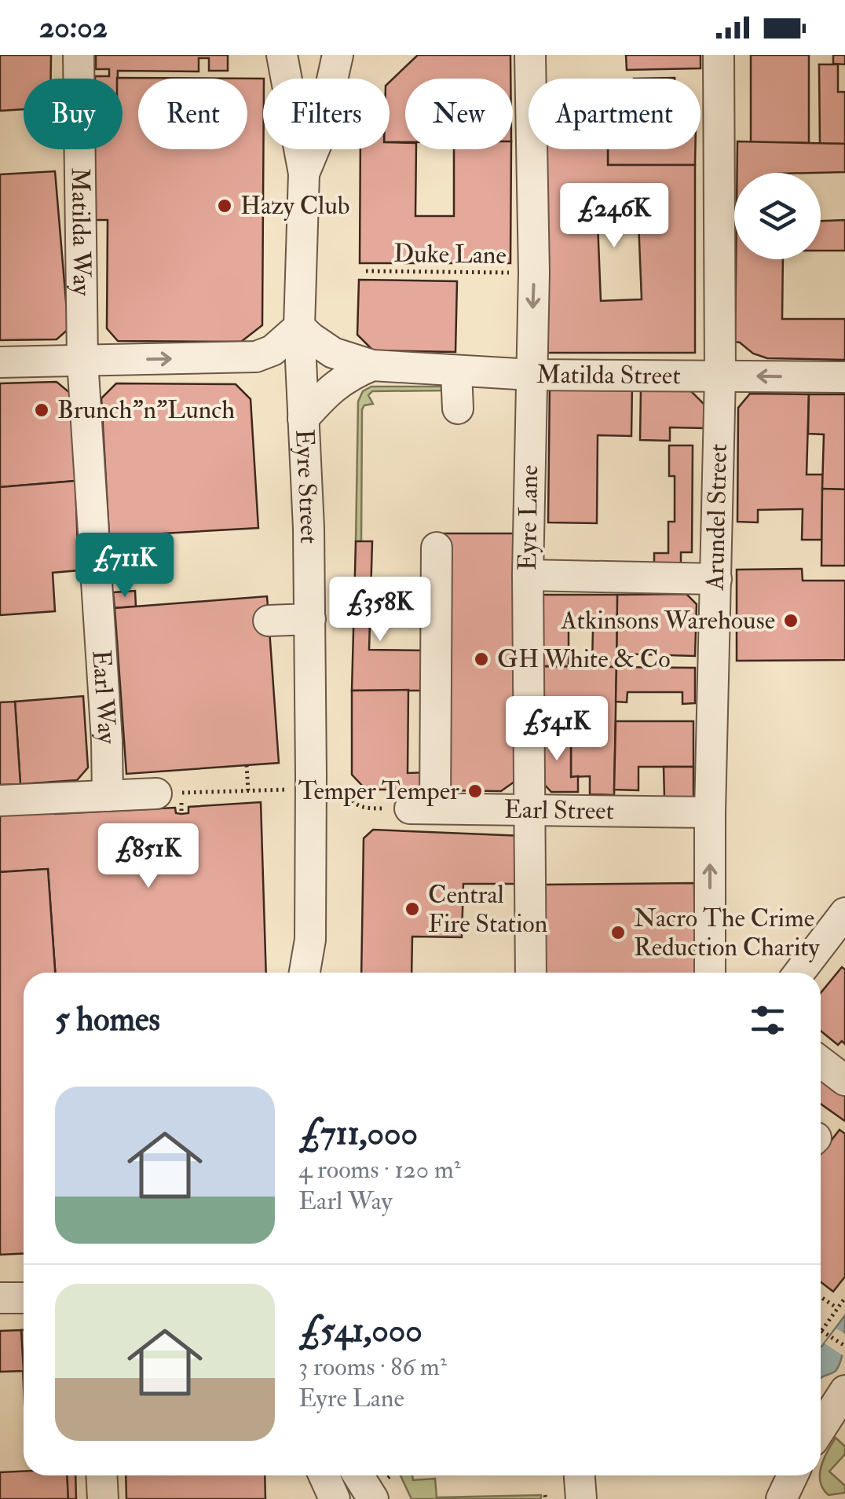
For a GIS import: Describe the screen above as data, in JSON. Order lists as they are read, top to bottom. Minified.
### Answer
{"streets":{"street":["Matilda Way","Matilda Street","Eyre Street","Eyre Lane","Arundel Street","Earl Way","Earl Street"],"path":["Duke Lane"]},"crossings":[["Matilda Way","Earl Way"],["Duke Lane","Eyre Lane"],["Matilda Street","Eyre Street"],["Matilda Street","Eyre Lane"],["Matilda Street","Arundel Street"],["Eyre Lane","Earl Street"],["Arundel Street","Earl Street"]],"places":["Hazy Club","Brunch\"n\"Lunch","Atkinsons Warehouse","GH White & Co","Temper Temper","Central Fire Station","Nacro The Crime Reduction Charity"],"page":{"status":"20:02","chip":["Buy","Rent","Filters","New","Apartment"],"price":["£246K","£711K","£358K","£541K","£851K"],"heading":"5 homes","list":[{"name":"£711,000","note":"4 rooms · 120 m² · Earl Way"},{"name":"£541,000","note":"3 rooms · 86 m² · Eyre Lane"}]}}
